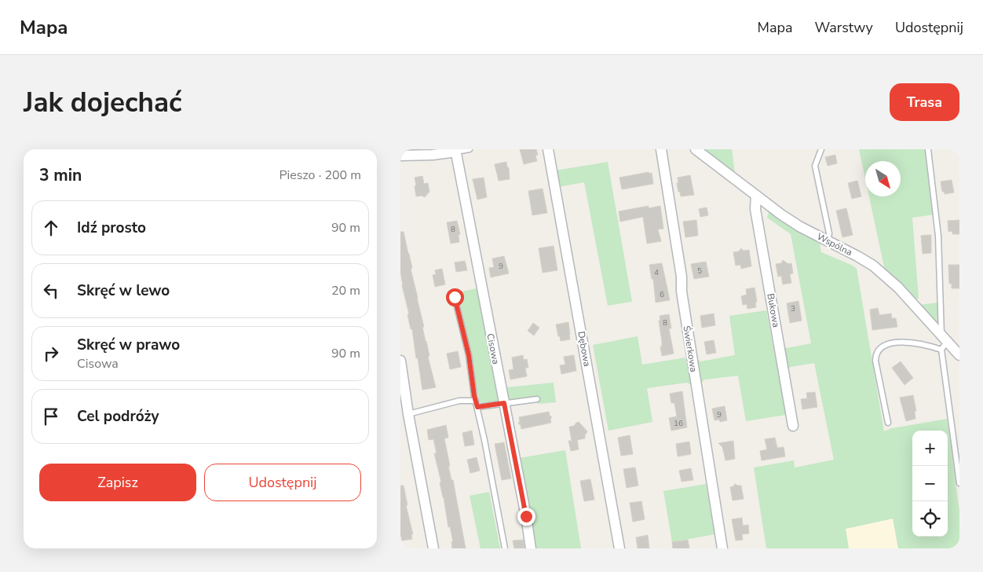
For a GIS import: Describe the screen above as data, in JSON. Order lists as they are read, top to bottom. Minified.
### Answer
{"streets":{"street":["Wspólna","Bukowa","Cisowa","Dębowa","Świerkowa"]},"crossings":[["Wspólna","Bukowa"]],"house_numbers":["8","9","5","4","6","3","8","9","16"],"north":"bottom right","page":{"header":"Mapa","nav":["Mapa","Warstwy","Udostępnij"],"buttons":["Trasa",["Zapisz","Udostępnij"]],"title":"Jak dojechać","heading":["3 min","Pieszo · 200 m"],"list":[["Idź prosto","90 m"],["Skręć w lewo","20 m"],["Skręć w prawo","Cisowa","90 m"],"Cel podróży"],"map_buttons":["+","−"]}}
